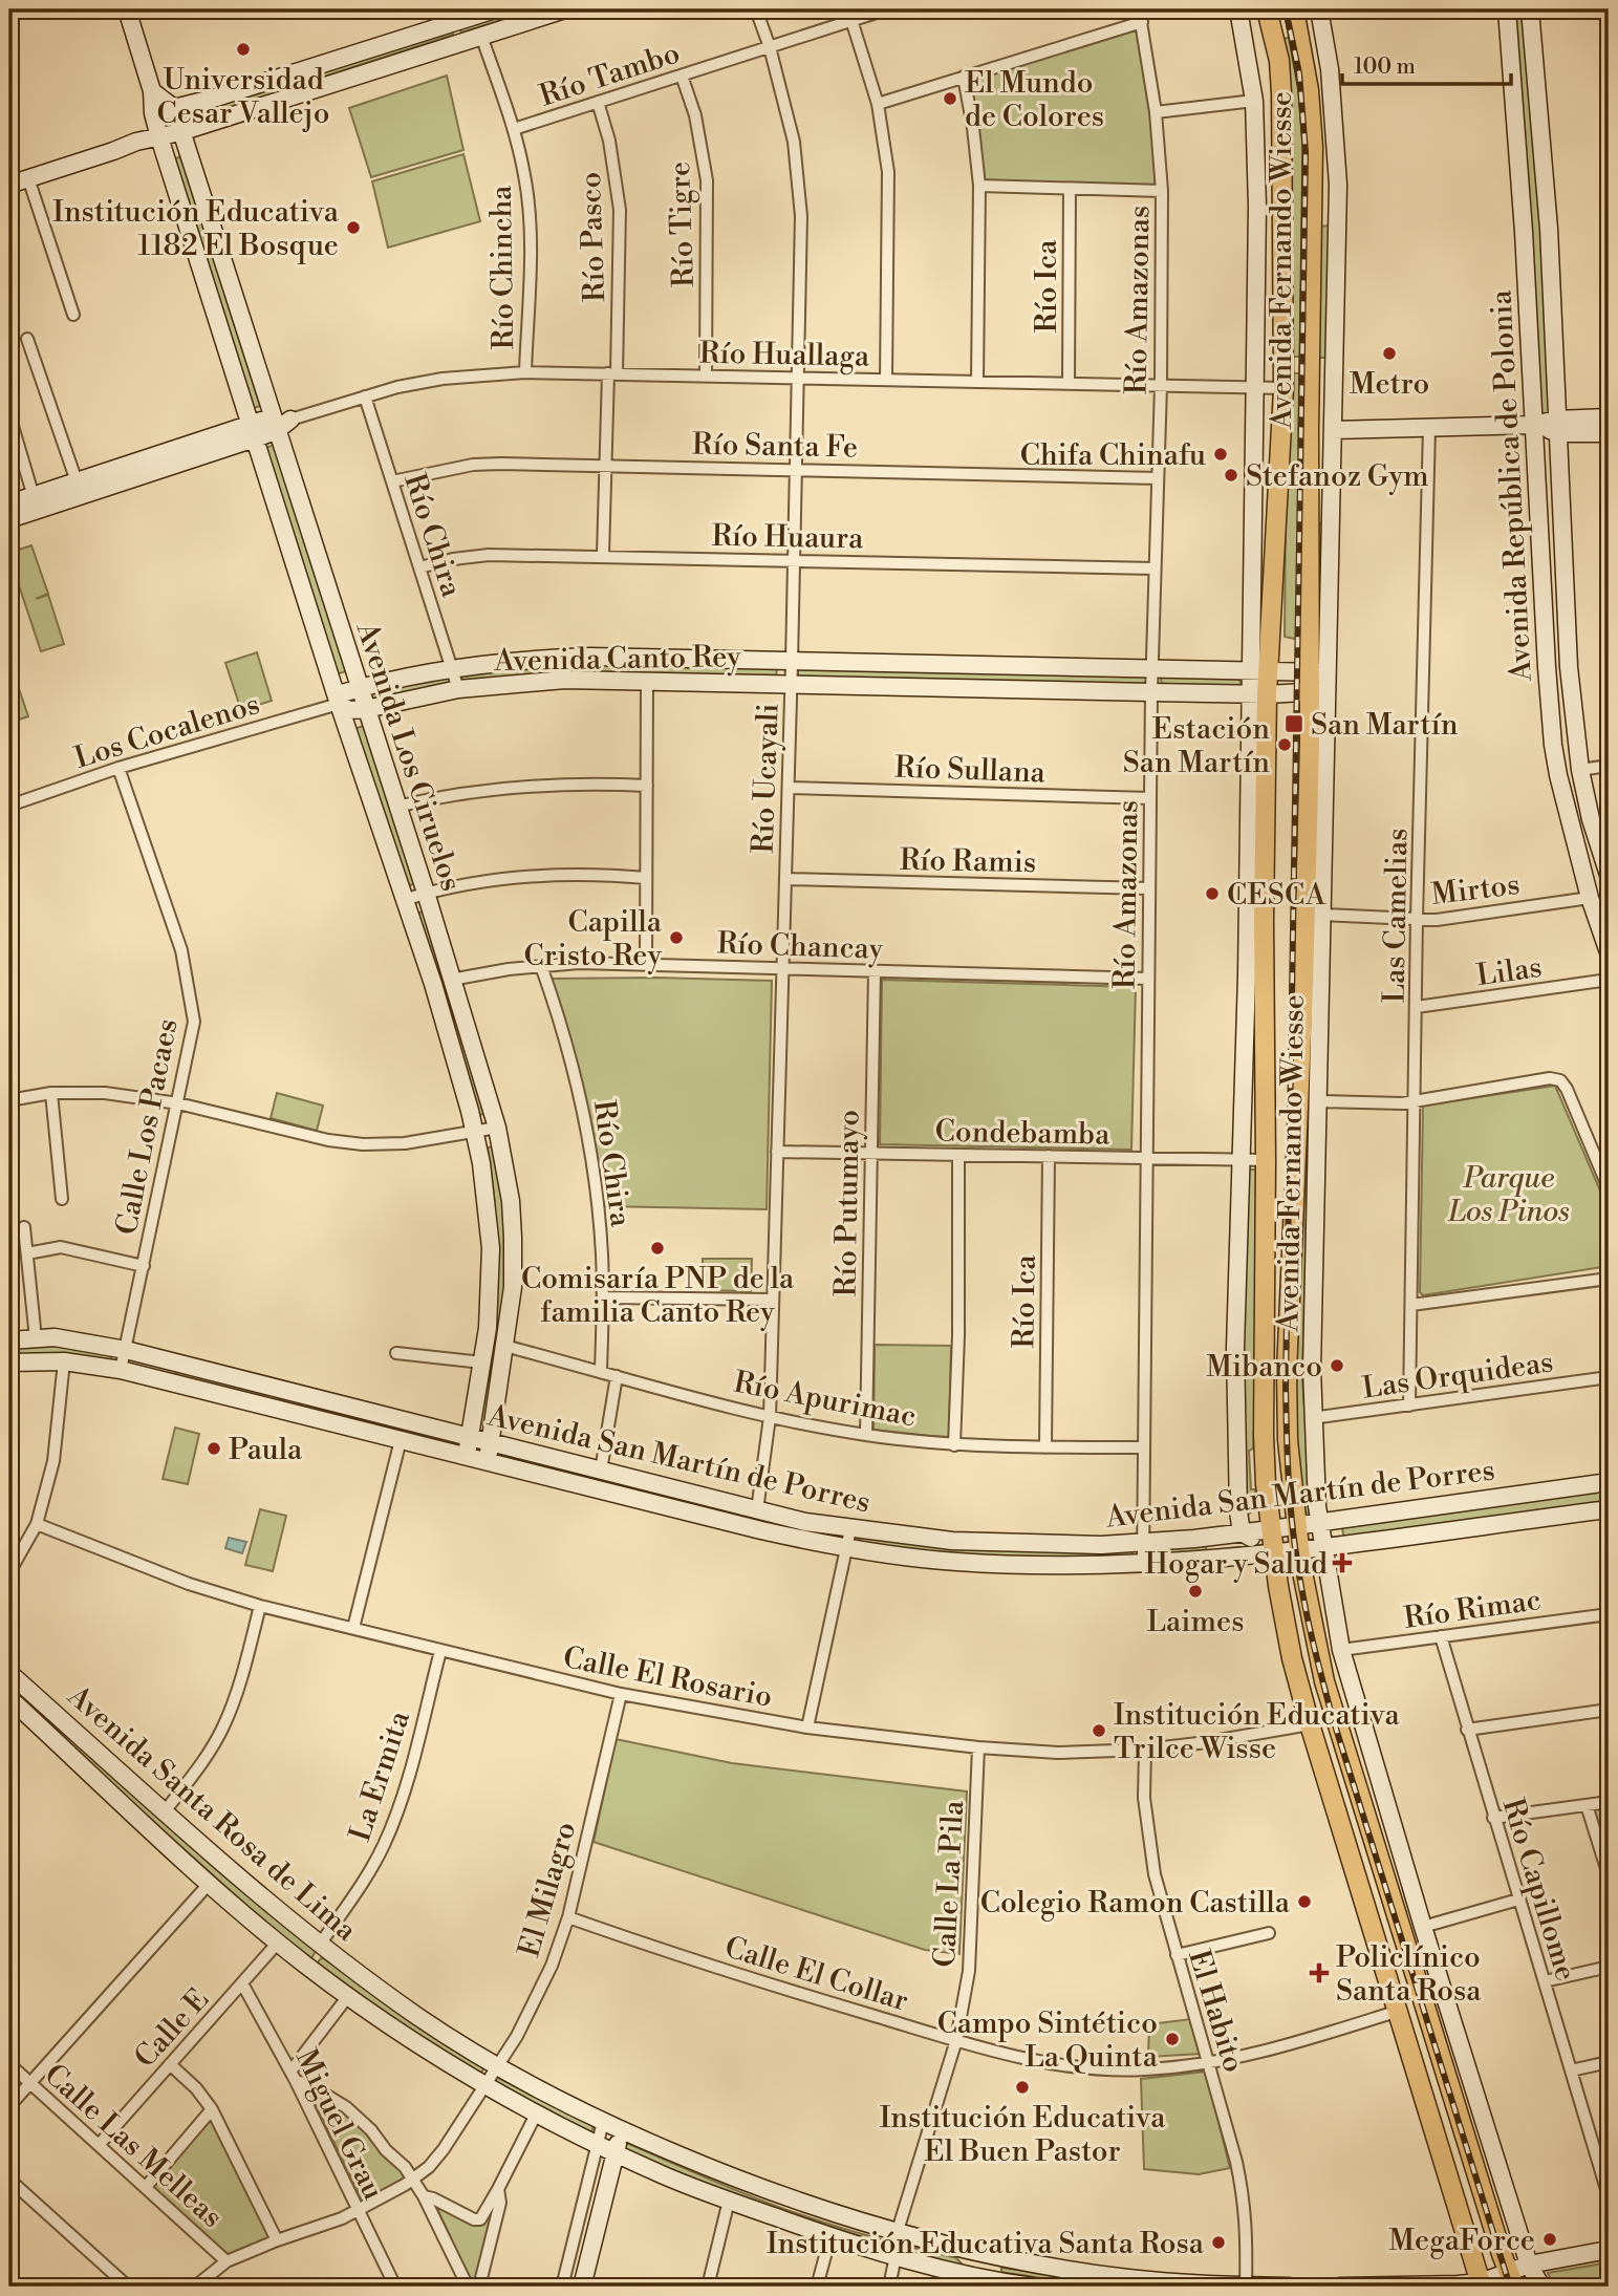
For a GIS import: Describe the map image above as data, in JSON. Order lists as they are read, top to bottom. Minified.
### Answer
{"streets":{"main road":["Avenida Fernando Wiesse","Avenida República de Polonia","Avenida Canto Rey","Avenida Los Ciruelos","Avenida San Martín de Porres","Avenida Santa Rosa de Lima"],"street":["Río Tambo","Río Tigre","Río Pasco","Río Chincha","Río Ica","Río Amazonas","Río Huallaga","Río Santa Fe","Río Chira","Río Huaura","Los Cocalenos","Río Sullana","Río Ucayali","Río Ramis","Mirtos","Las Camelias","Río Chancay","Lilas","Calle Los Pacaes","Condebamba","Río Putumayo","Las Orquideas","Río Apurimac","Río Rimac","Calle El Rosario","La Ermita","Calle La Pila","El Milagro","Río Capillome","Calle El Collar","El Habito","Calle E","Miguel Grau","Calle Las Melleas"]},"crossings":[["Río Tambo","Río Tigre"],["Río Tambo","Río Pasco"],["Río Tambo","Río Chincha"],["Río Tambo","Río Ucayali"],["Río Tigre","Río Huallaga"],["Río Pasco","Río Huallaga"],["Río Pasco","Río Santa Fe"],["Río Pasco","Río Huaura"],["Avenida Fernando Wiesse","Río Huallaga"],["Avenida Fernando Wiesse","Avenida Canto Rey"],["Avenida Fernando Wiesse","Mirtos"],["Avenida Fernando Wiesse","Condebamba"],["Avenida Fernando Wiesse","Las Orquideas"],["Avenida Fernando Wiesse","Avenida San Martín de Porres"],["Avenida Fernando Wiesse","Río Rimac"],["Avenida Fernando Wiesse","Calle El Rosario"],["Avenida Fernando Wiesse","Calle El Collar"],["Río Chincha","Río Huallaga"],["Río Ica","Río Huallaga"],["Río Ica","Condebamba"],["Río Ica","Río Apurimac"],["Río Amazonas","Río Huallaga"],["Río Amazonas","Río Santa Fe"],["Río Amazonas","Río Huaura"],["Río Amazonas","Avenida Canto Rey"],["Río Amazonas","Río Sullana"],["Río Amazonas","Río Ramis"],["Río Amazonas","Río Chancay"],["Río Amazonas","Condebamba"],["Río Amazonas","Río Apurimac"],["Río Amazonas","Avenida San Martín de Porres"],["Río Huallaga","Río Chira"],["Río Huallaga","Río Ucayali"],["Río Santa Fe","Río Chira"],["Río Santa Fe","Río Ucayali"],["Avenida República de Polonia","Mirtos"],["Río Chira","Río Huaura"],["Río Chira","Avenida Canto Rey"],["Río Chira","Río Chancay"],["Río Chira","Río Apurimac"],["Río Huaura","Río Ucayali"],["Avenida Canto Rey","Los Cocalenos"],["Avenida Canto Rey","Avenida Los Ciruelos"],["Avenida Canto Rey","Río Ucayali"],["Los Cocalenos","Avenida Los Ciruelos"],["Los Cocalenos","Calle Los Pacaes"],["Avenida Los Ciruelos","Río Chancay"],["Avenida Los Ciruelos","Río Apurimac"],["Avenida Los Ciruelos","Avenida San Martín de Porres"],["Río Sullana","Río Ucayali"],["Río Ucayali","Río Ramis"],["Río Ucayali","Río Chancay"],["Río Ucayali","Condebamba"],["Río Ucayali","Río Apurimac"],["Río Ucayali","Avenida San Martín de Porres"],["Mirtos","Las Camelias"],["Las Camelias","Lilas"],["Las Camelias","Las Orquideas"],["Río Chancay","Río Putumayo"],["Calle Los Pacaes","Avenida San Martín de Porres"],["Condebamba","Río Putumayo"],["Río Putumayo","Río Apurimac"],["Río Rimac","Río Capillome"],["Calle El Rosario","La Ermita"],["Calle El Rosario","Calle La Pila"],["Calle El Rosario","El Milagro"],["Calle El Rosario","El Habito"],["La Ermita","Avenida Santa Rosa de Lima"],["Avenida Santa Rosa de Lima","Calle La Pila"],["Avenida Santa Rosa de Lima","El Milagro"],["Avenida Santa Rosa de Lima","El Habito"],["Avenida Santa Rosa de Lima","Calle E"],["Calle La Pila","Calle El Collar"],["El Milagro","Calle El Collar"],["El Milagro","Miguel Grau"],["El Milagro","Calle Las Melleas"],["Calle El Collar","El Habito"],["Calle E","Miguel Grau"],["Calle E","Calle Las Melleas"]],"parks":["Parque Los Pinos"],"places":{"other":["Universidad Cesar Vallejo","El Mundo de Colores","Institución Educativa 1182 El Bosque","Metro","Chifa Chinafu","Stefanoz Gym","Estación San Martín","CESCA","Capilla Cristo Rey","Comisaría PNP de la familia Canto Rey","Mibanco","Paula","Laimes","Institución Educativa Trilce Wisse","Colegio Ramon Castilla","Campo Sintético La Quinta","Institución Educativa El Buen Pastor","MegaForce","Institución Educativa Santa Rosa"],"transit":["San Martín"],"health":["Hogar y Salud","Policlínico Santa Rosa"]},"scale_bar":"100 m"}
